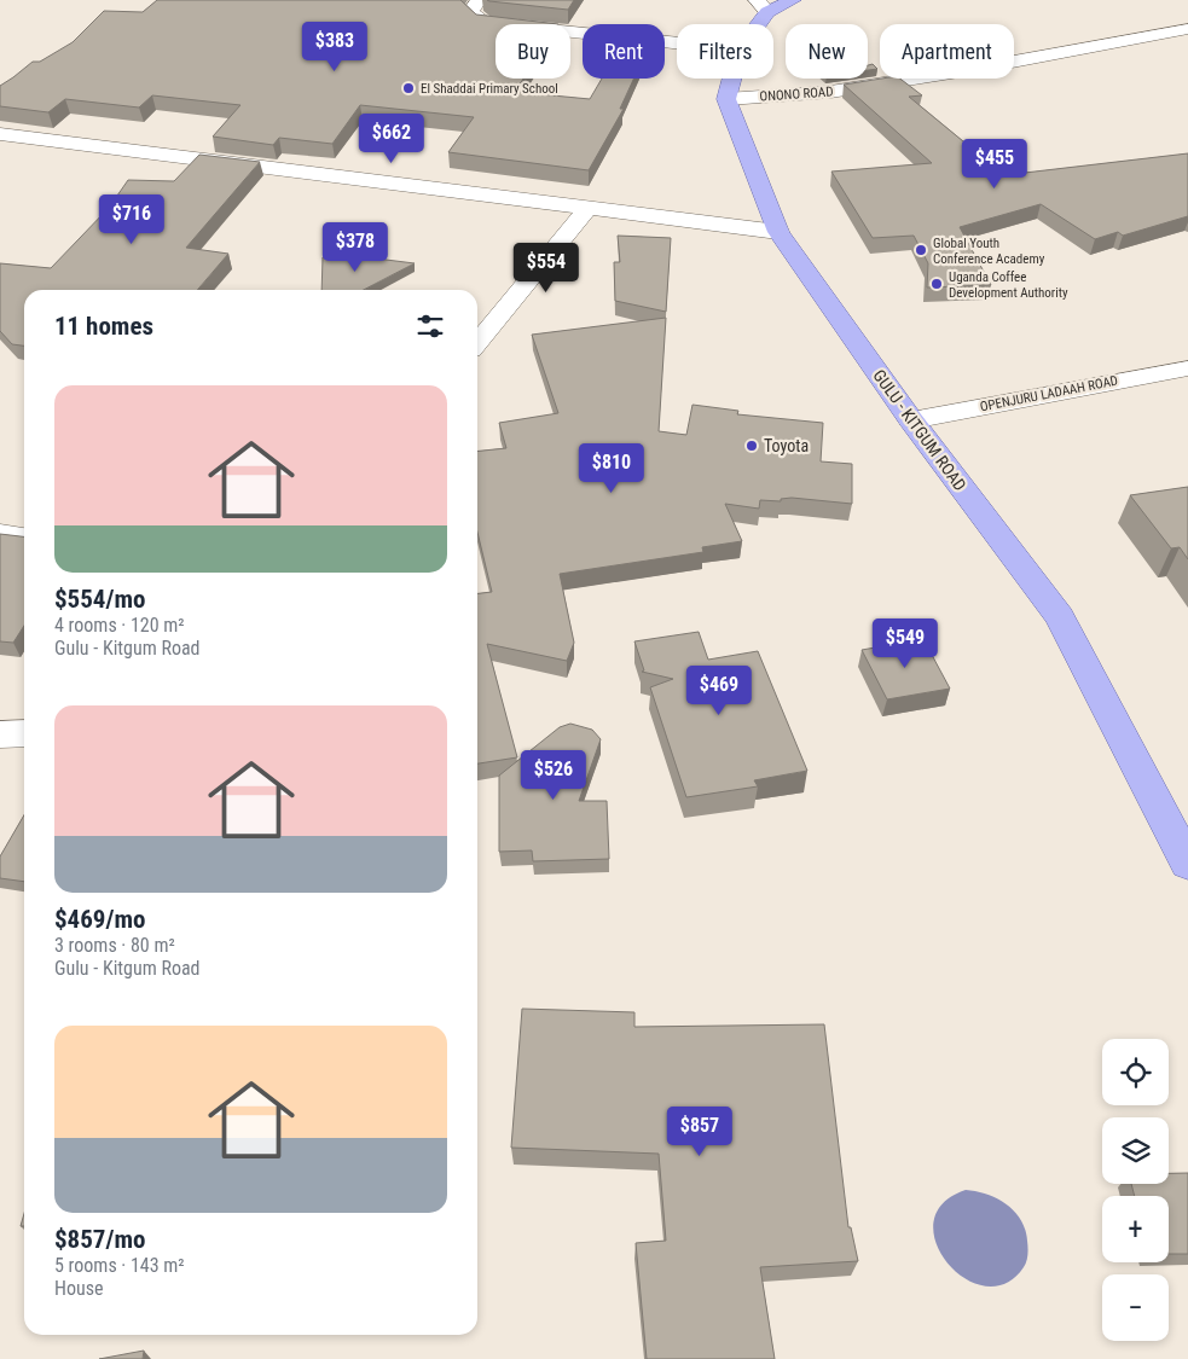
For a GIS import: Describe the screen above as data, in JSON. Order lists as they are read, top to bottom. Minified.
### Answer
{"streets":{"main road":["GULU - KITGUM ROAD"],"street":["ONONO ROAD","OPENJURU LADAAH ROAD"]},"crossings":[["ONONO ROAD","GULU - KITGUM ROAD"],["OPENJURU LADAAH ROAD","GULU - KITGUM ROAD"]],"places":["El Shaddai Primary School","Global Youth Conference Academy","Uganda Coffee Development Authority","Toyota"],"page":{"price":["$383","$662","$455","$716","$378","$554","$810","$549","$469","$526","$857"],"chip":["Buy","Rent","Filters","New","Apartment"],"heading":"11 homes","list":[{"name":"$554/mo","note":"4 rooms · 120 m² · Gulu - Kitgum Road"},{"name":"$469/mo","note":"3 rooms · 80 m² · Gulu - Kitgum Road"},{"name":"$857/mo","note":"5 rooms · 143 m² · House"}],"map_buttons":["+","−"]}}
